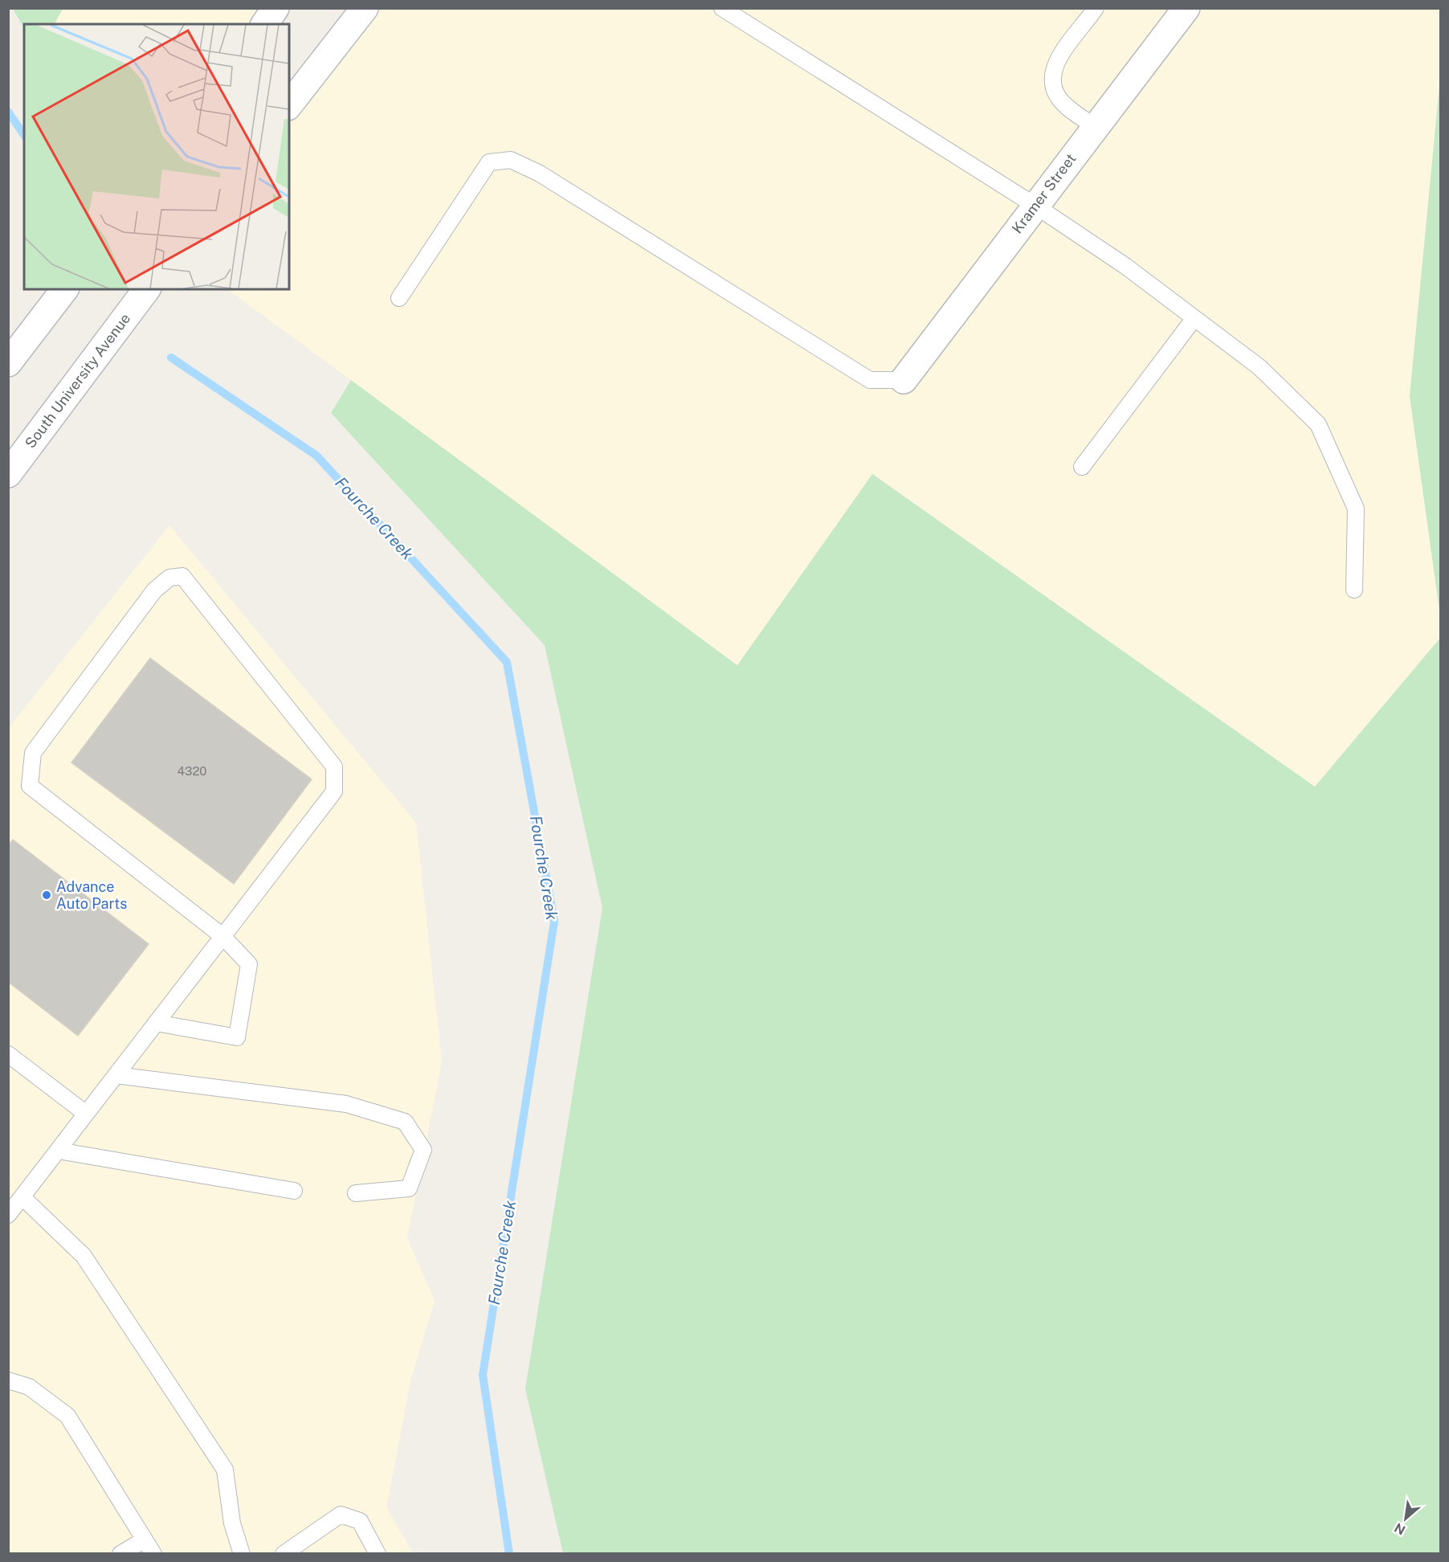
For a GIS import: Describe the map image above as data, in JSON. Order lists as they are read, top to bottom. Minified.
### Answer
{"streets":{"main road":["Kramer Street","South University Avenue"]},"water":["Fourche Creek"],"places":["Advance Auto Parts"],"house_numbers":["4320"],"north":"bottom left"}
